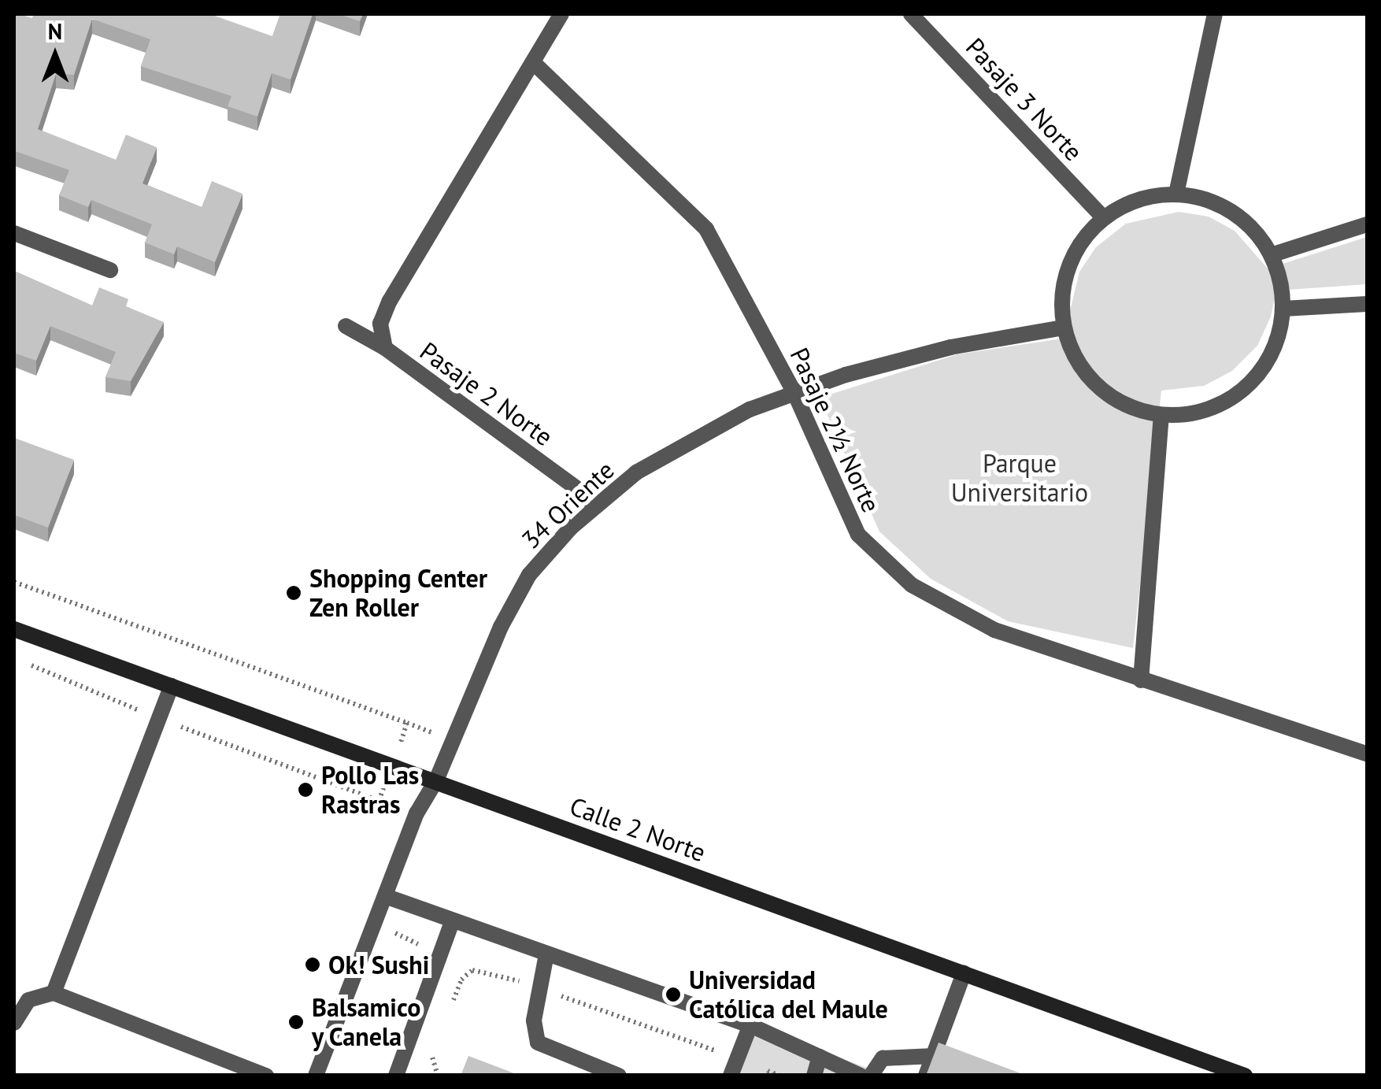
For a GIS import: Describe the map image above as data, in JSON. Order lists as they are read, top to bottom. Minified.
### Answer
{"streets":{"main road":["Calle 2 Norte"],"street":["Pasaje 3 Norte","Pasaje 2 Norte","Pasaje 2½ Norte","34 Oriente"]},"crossings":[["Pasaje 3 Norte","34 Oriente"],["Pasaje 2 Norte","34 Oriente"],["Pasaje 2½ Norte","34 Oriente"],["34 Oriente","Calle 2 Norte"]],"parks":["Parque Universitario"],"places":["Shopping Center Zen Roller","Pollo Las Rastras","Ok! Sushi","Universidad Católica del Maule","Balsamico y Canela"],"north":"top"}
